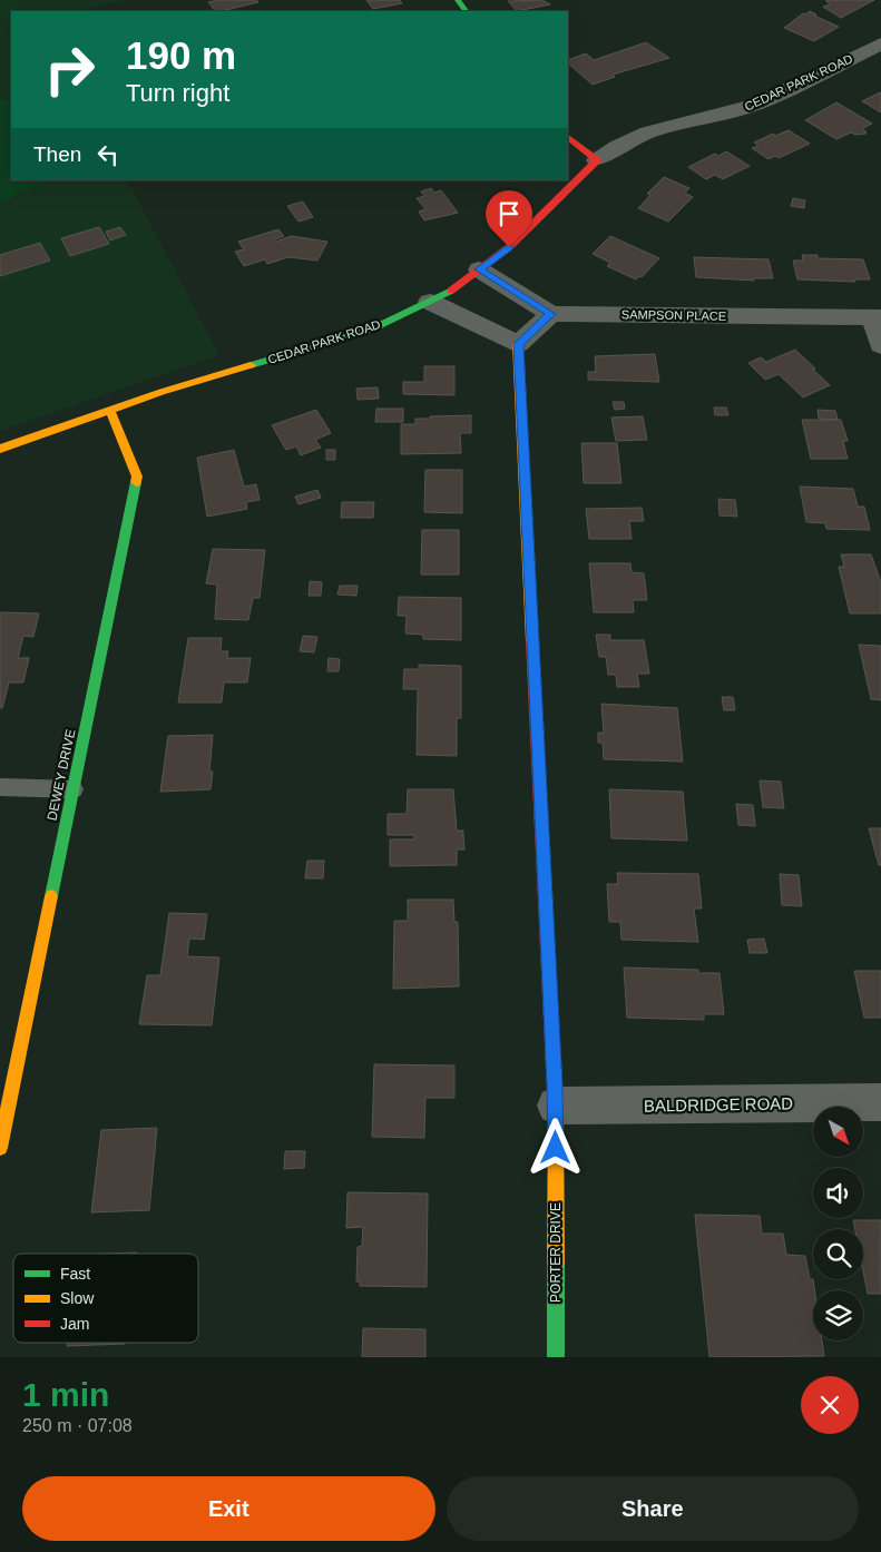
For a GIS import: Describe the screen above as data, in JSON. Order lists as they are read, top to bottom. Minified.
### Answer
{"streets":{"street":["CEDAR PARK ROAD","SAMPSON PLACE","DEWEY DRIVE","BALDRIDGE ROAD","PORTER DRIVE"]},"crossings":[["CEDAR PARK ROAD","DEWEY DRIVE"],["BALDRIDGE ROAD","PORTER DRIVE"]],"legend":["Fast","Slow","Jam"],"north":"bottom right","page":{"turn":["190 m","Turn right"],"then":"Then","heading":["1 min","250 m · 07:08"],"buttons":["Exit","Share"]}}
